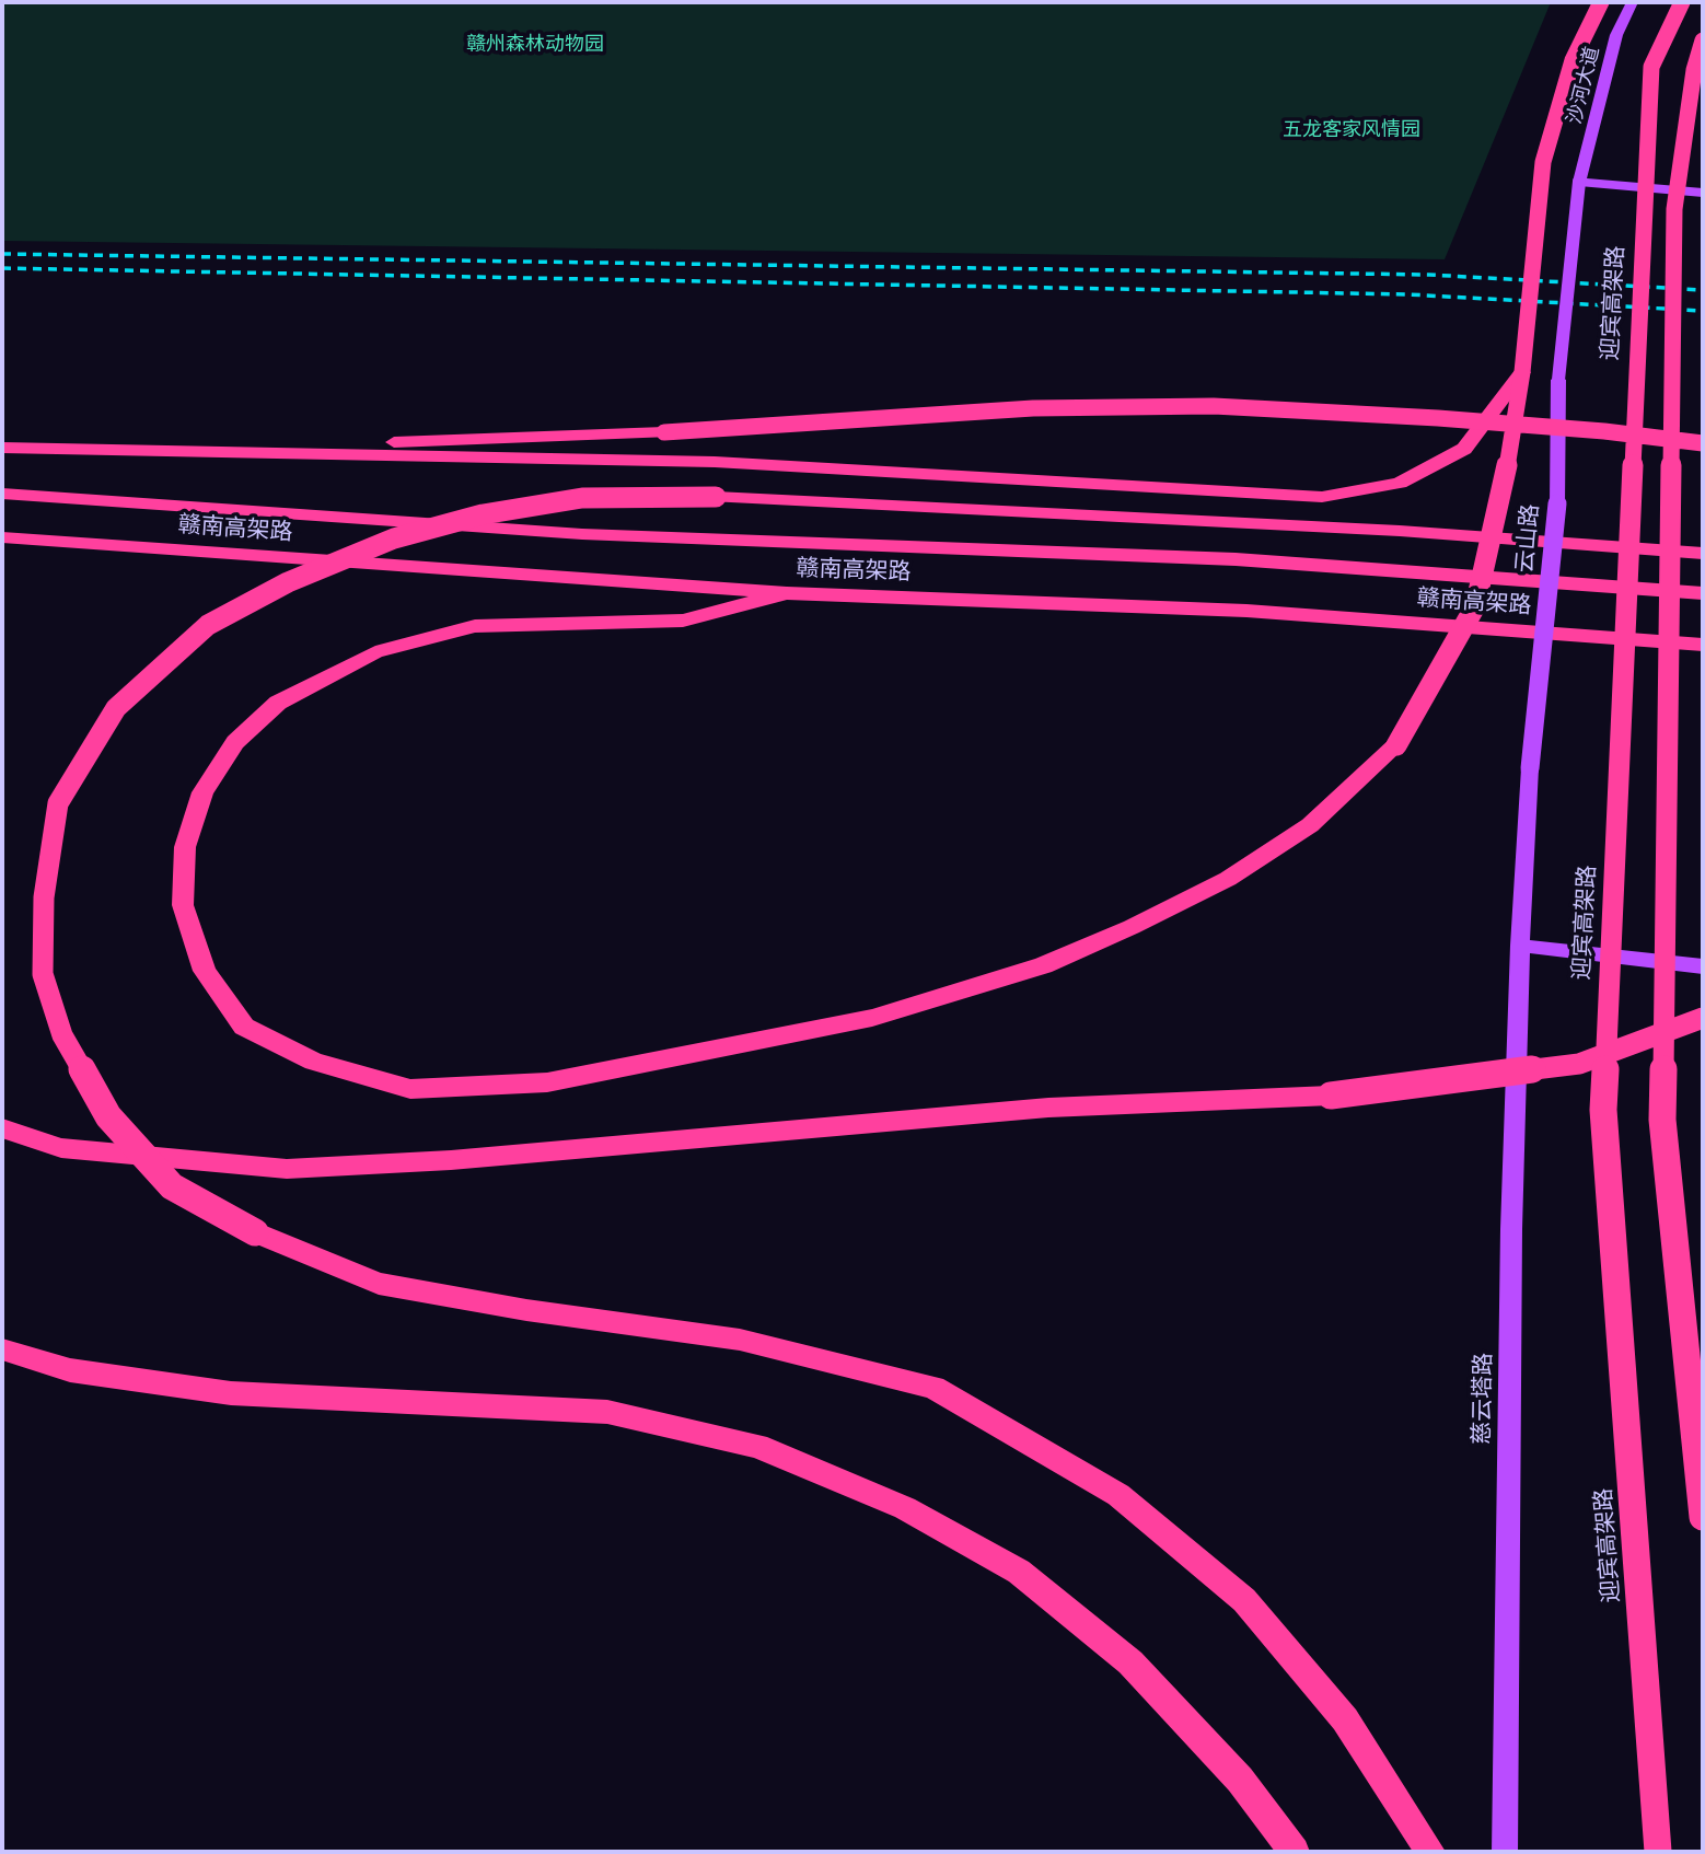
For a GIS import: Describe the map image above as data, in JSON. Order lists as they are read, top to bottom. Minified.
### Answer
{"streets":{"highway":["迎宾高架路","赣南高架路"],"main road":["沙河大道","云山路","慈云塔路"]},"crossings":[["沙河大道","云山路"],["云山路","慈云塔路"]],"parks":["赣州森林动物园","五龙客家风情园"]}
